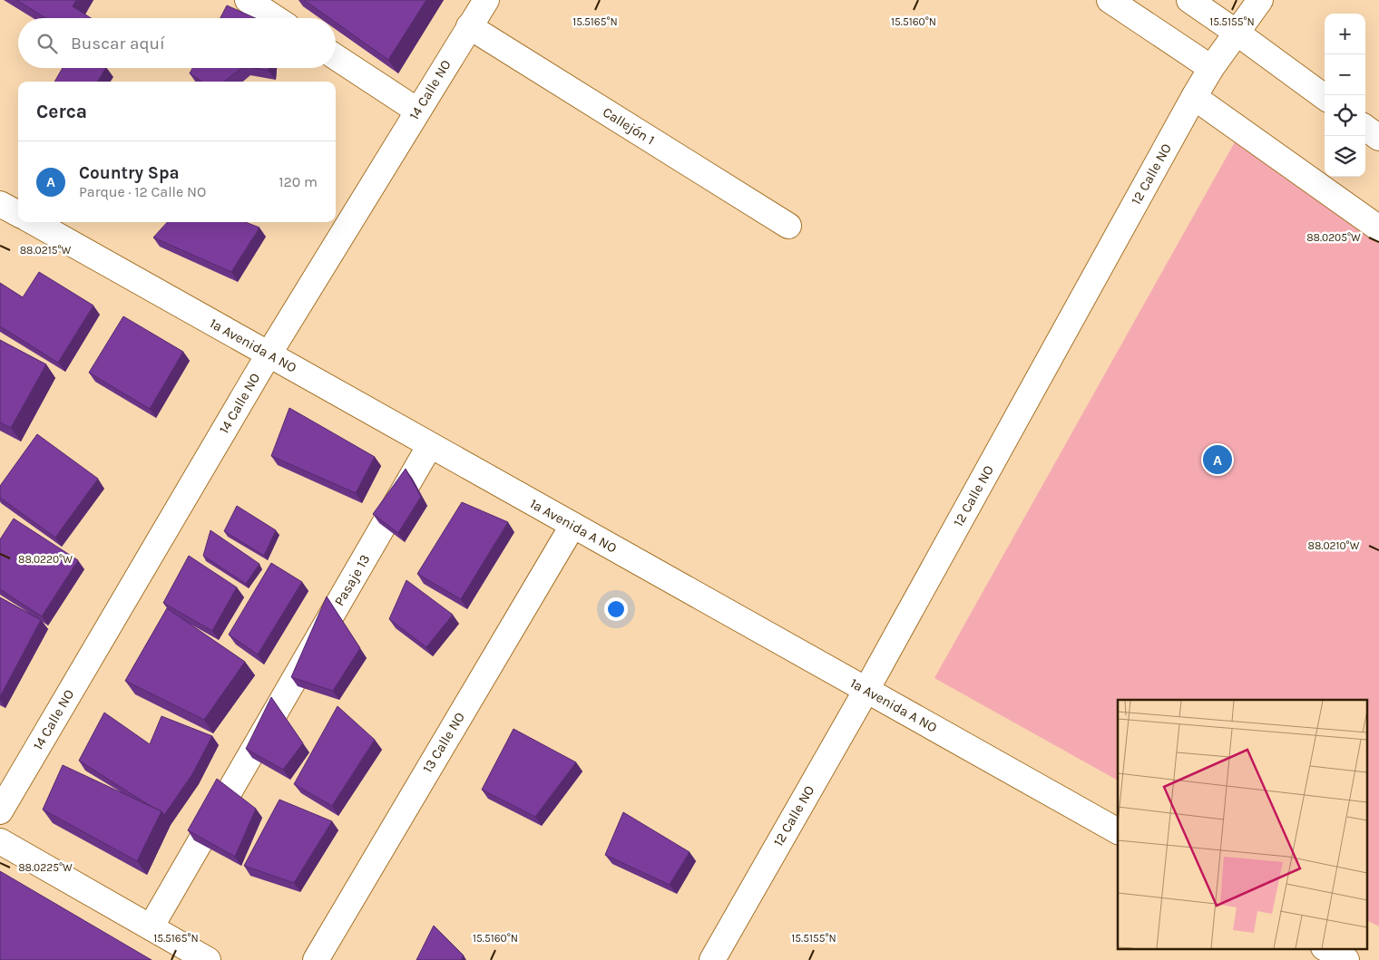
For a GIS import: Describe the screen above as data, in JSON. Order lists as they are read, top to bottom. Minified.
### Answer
{"streets":{"street":["14 Calle NO","Callejón 1","12 Calle NO","1a Avenida A NO","Pasaje 13","13 Calle NO"]},"crossings":[["14 Calle NO","Callejón 1"],["14 Calle NO","1a Avenida A NO"],["12 Calle NO","1a Avenida A NO"],["1a Avenida A NO","Pasaje 13"],["1a Avenida A NO","13 Calle NO"]],"page":{"map_buttons":["+","−"],"search":"Buscar aquí","heading":"Cerca","list":[{"mark":"A","name":"Country Spa","note":"Parque · 12 Calle NO","value":"120 m"}],"pins":"A"},"coordinates":["15.5165°N","15.5160°N","15.5155°N","88.0205°W","88.0215°W","88.0210°W","88.0220°W","88.0225°W"]}
